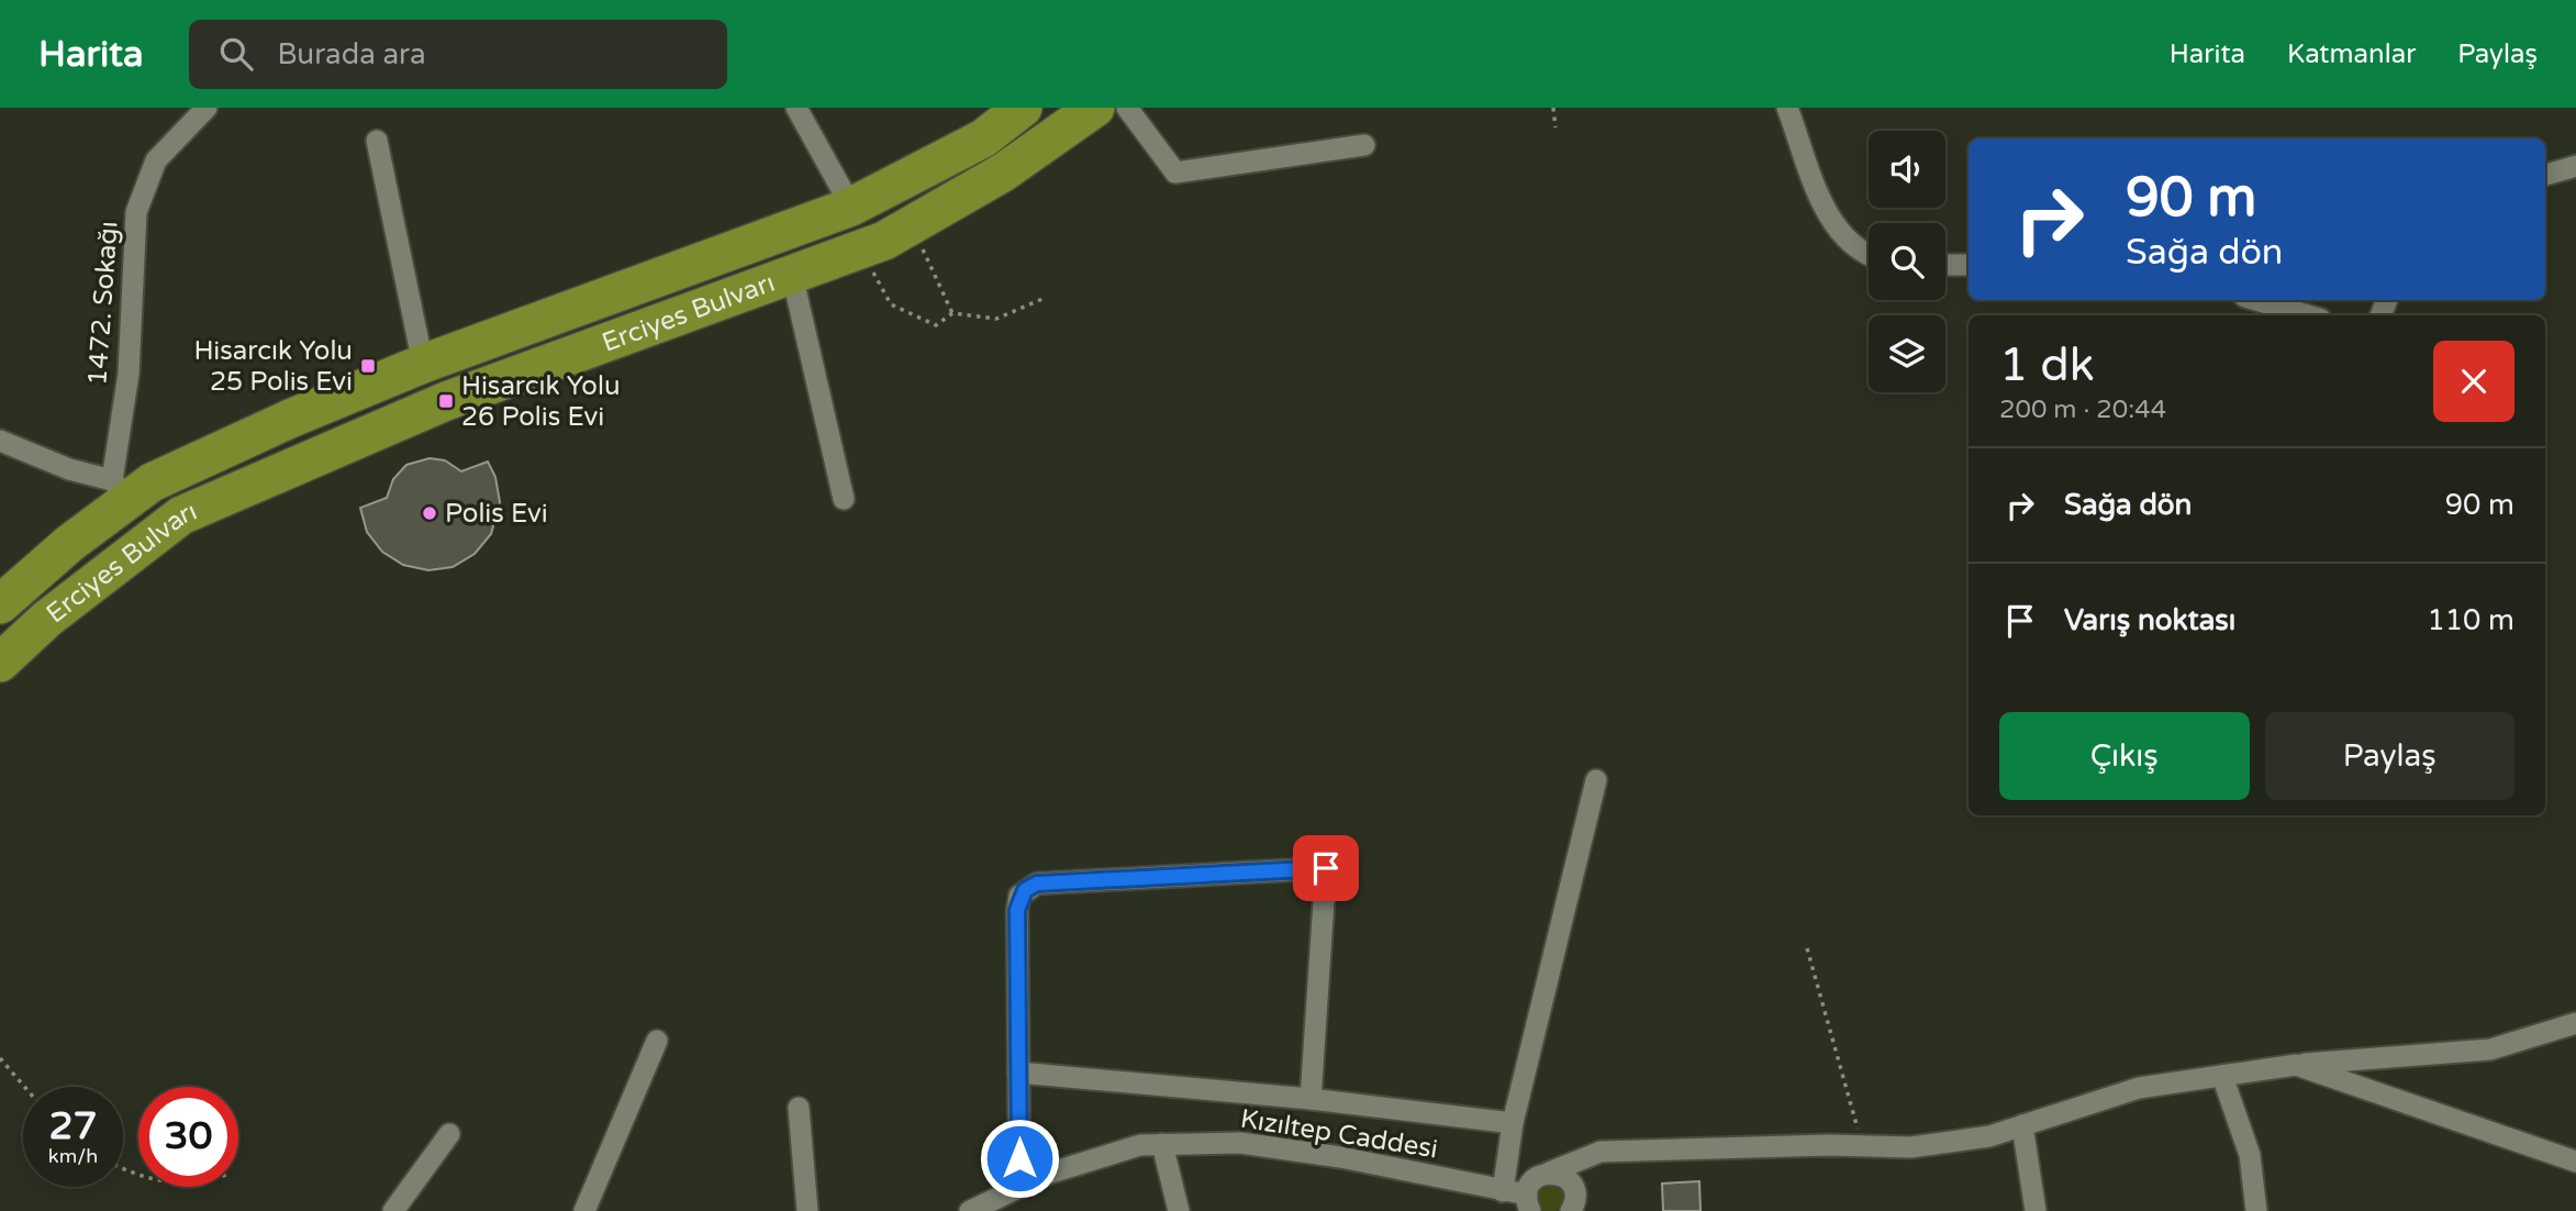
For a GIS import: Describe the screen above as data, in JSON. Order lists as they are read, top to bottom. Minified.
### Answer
{"streets":{"highway":["Erciyes Bulvarı"],"street":["1472. Sokağı","Kızıltep Caddesi"]},"crossings":[["1472. Sokağı","Erciyes Bulvarı"]],"places":{"transit":["Hisarcık Yolu 25 Polis Evi","Hisarcık Yolu 26 Polis Evi"],"other":["Polis Evi"]},"page":{"header":"Harita","search":"Burada ara","nav":["Harita","Katmanlar","Paylaş"],"turn":["90 m","Sağa dön"],"heading":["1 dk","200 m · 20:44"],"list":[{"name":"Sağa dön","value":"90 m"},{"name":"Varış noktası","value":"110 m"}],"buttons":["Çıkış","Paylaş"],"speed":"27 km/h","limit":"30"}}
